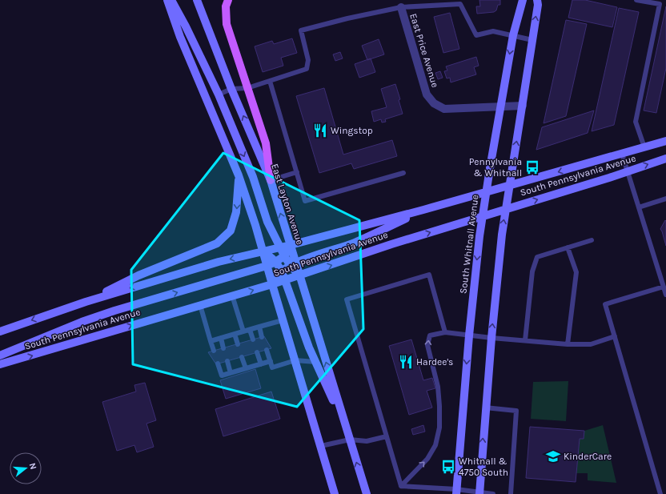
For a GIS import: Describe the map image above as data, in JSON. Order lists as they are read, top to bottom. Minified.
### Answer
{"streets":{"main road":["South Pennsylvania Avenue","East Layton Avenue","South Whitnall Avenue"],"street":["East Price Avenue"]},"crossings":[["East Price Avenue","South Whitnall Avenue"],["South Pennsylvania Avenue","East Layton Avenue"],["South Pennsylvania Avenue","South Whitnall Avenue"]],"places":{"restaurant":["Wingstop","Hardee's"],"bus stop":["Pennylvania & Whitnall","Whitnall & 4750 South"],"school or university":["KinderCare"]},"north":"right"}
